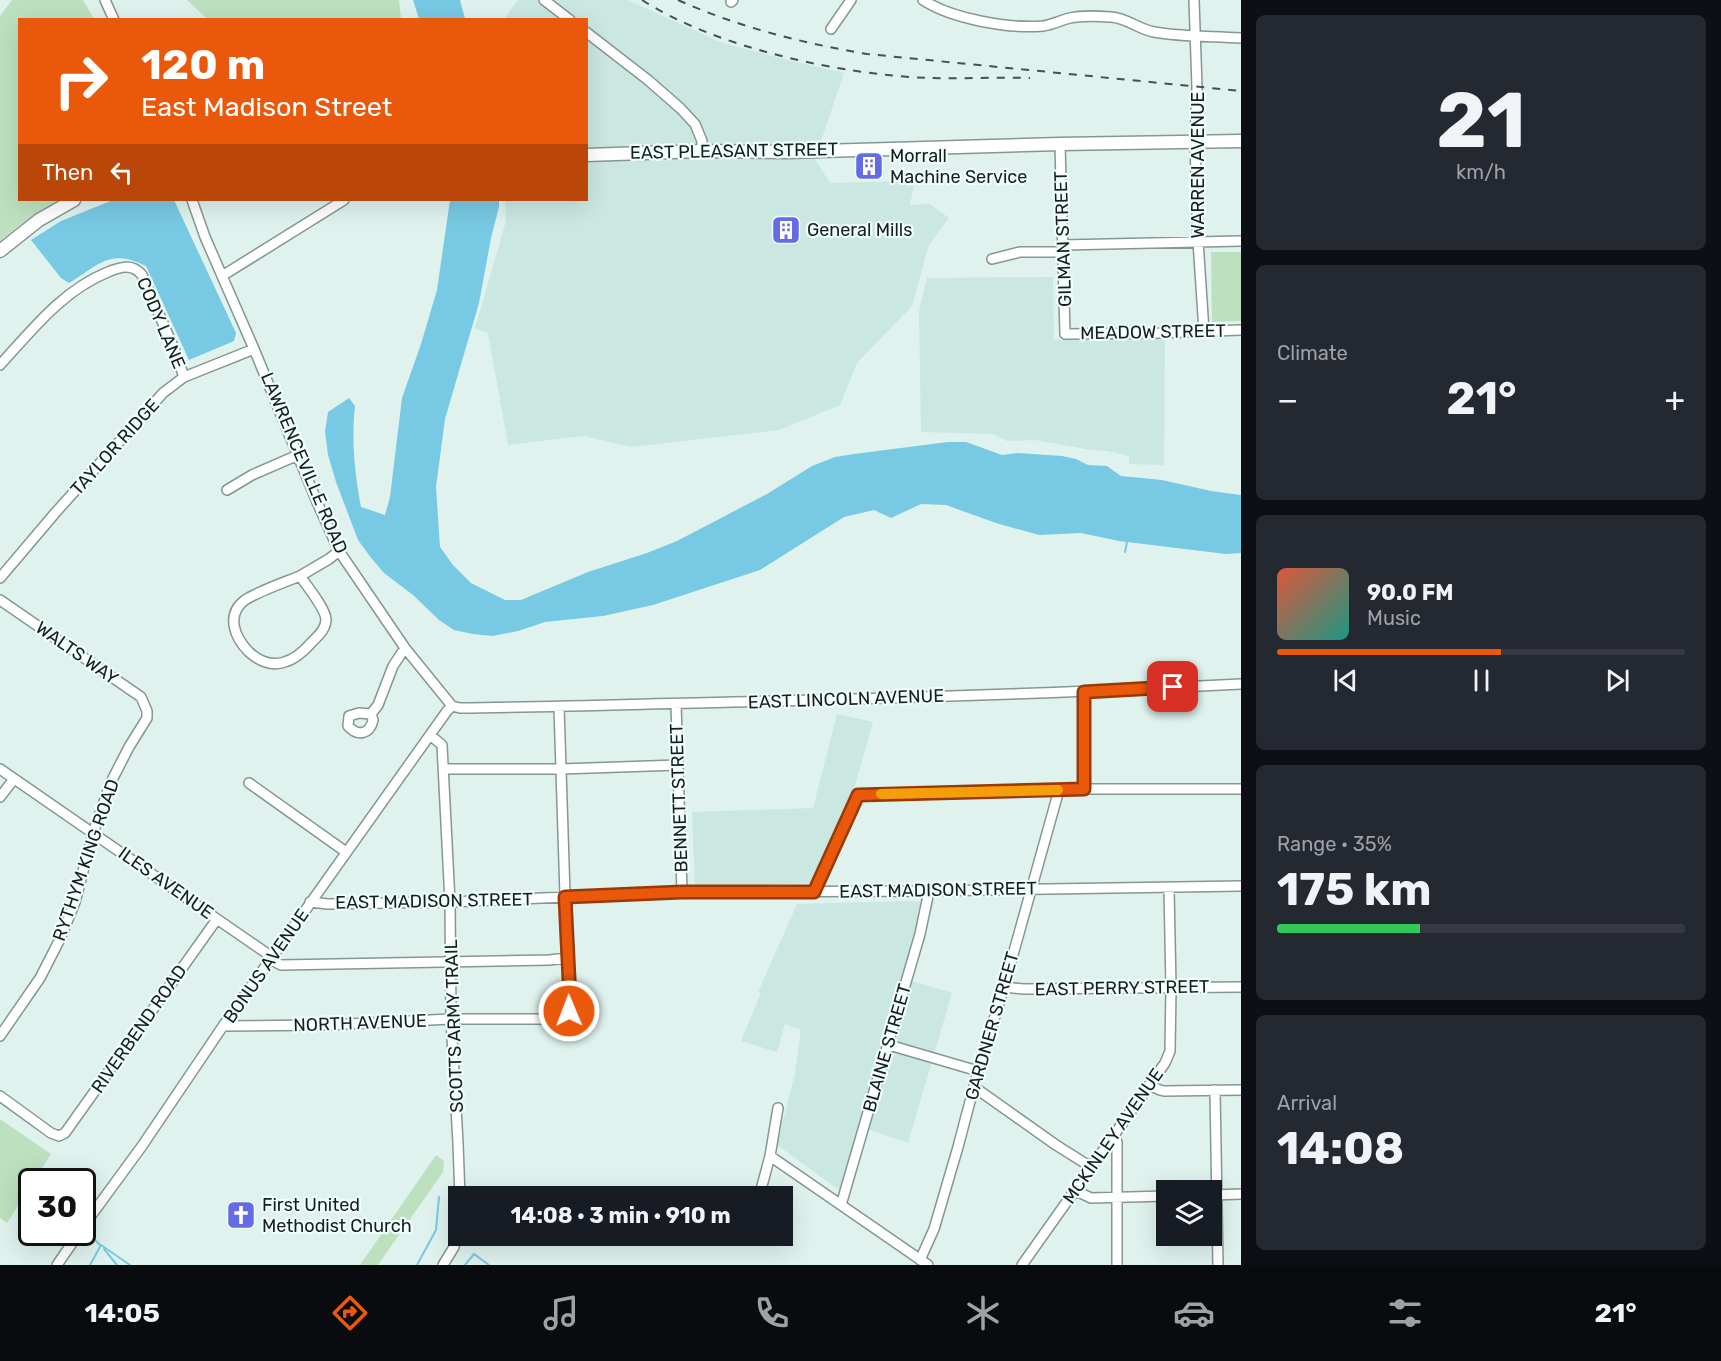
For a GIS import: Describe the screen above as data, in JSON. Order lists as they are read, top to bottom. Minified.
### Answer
{"streets":{"main road":["EAST PLEASANT STREET"],"street":["WARREN AVENUE","GILMAN STREET","CODY LANE","MEADOW STREET","TAYLOR RIDGE","LAWRENCEVILLE ROAD","WALTS WAY","EAST LINCOLN AVENUE","BENNETT STREET","RYTHYM KING ROAD","ILES AVENUE","EAST MADISON STREET","BONUS AVENUE","EAST PERRY STREET","NORTH AVENUE","SCOTTS ARMY TRAIL","GARDNER STREET","RIVERBEND ROAD","BLAINE STREET","MCKINLEY AVENUE"]},"crossings":[["EAST PLEASANT STREET","WARREN AVENUE"],["EAST PLEASANT STREET","GILMAN STREET"],["WARREN AVENUE","MEADOW STREET"],["GILMAN STREET","MEADOW STREET"],["CODY LANE","TAYLOR RIDGE"],["TAYLOR RIDGE","LAWRENCEVILLE ROAD"],["LAWRENCEVILLE ROAD","EAST LINCOLN AVENUE"],["LAWRENCEVILLE ROAD","BONUS AVENUE"],["WALTS WAY","RYTHYM KING ROAD"],["EAST LINCOLN AVENUE","BENNETT STREET"],["EAST LINCOLN AVENUE","BONUS AVENUE"],["BENNETT STREET","EAST MADISON STREET"],["RYTHYM KING ROAD","ILES AVENUE"],["ILES AVENUE","BONUS AVENUE"],["ILES AVENUE","NORTH AVENUE"],["ILES AVENUE","SCOTTS ARMY TRAIL"],["ILES AVENUE","RIVERBEND ROAD"],["EAST MADISON STREET","BONUS AVENUE"],["EAST MADISON STREET","SCOTTS ARMY TRAIL"],["EAST MADISON STREET","GARDNER STREET"],["EAST MADISON STREET","BLAINE STREET"],["EAST MADISON STREET","MCKINLEY AVENUE"],["BONUS AVENUE","NORTH AVENUE"],["BONUS AVENUE","SCOTTS ARMY TRAIL"],["EAST PERRY STREET","GARDNER STREET"],["EAST PERRY STREET","MCKINLEY AVENUE"],["NORTH AVENUE","SCOTTS ARMY TRAIL"]],"places":{"building":["Morrall Machine Service","General Mills"],"church":["First United Methodist Church"]},"page":{"tile":[["21","km/h"],"Climate",["Range · 35%","175 km"],["Arrival","14:08"]],"turn":["120 m","East Madison Street"],"then":"Then","heat":["−","21°","+"],"song":["90.0 FM","Music"],"limit":"30","trip":"14:08 · 3 min · 910 m","tabs":["14:05","21°"]}}
